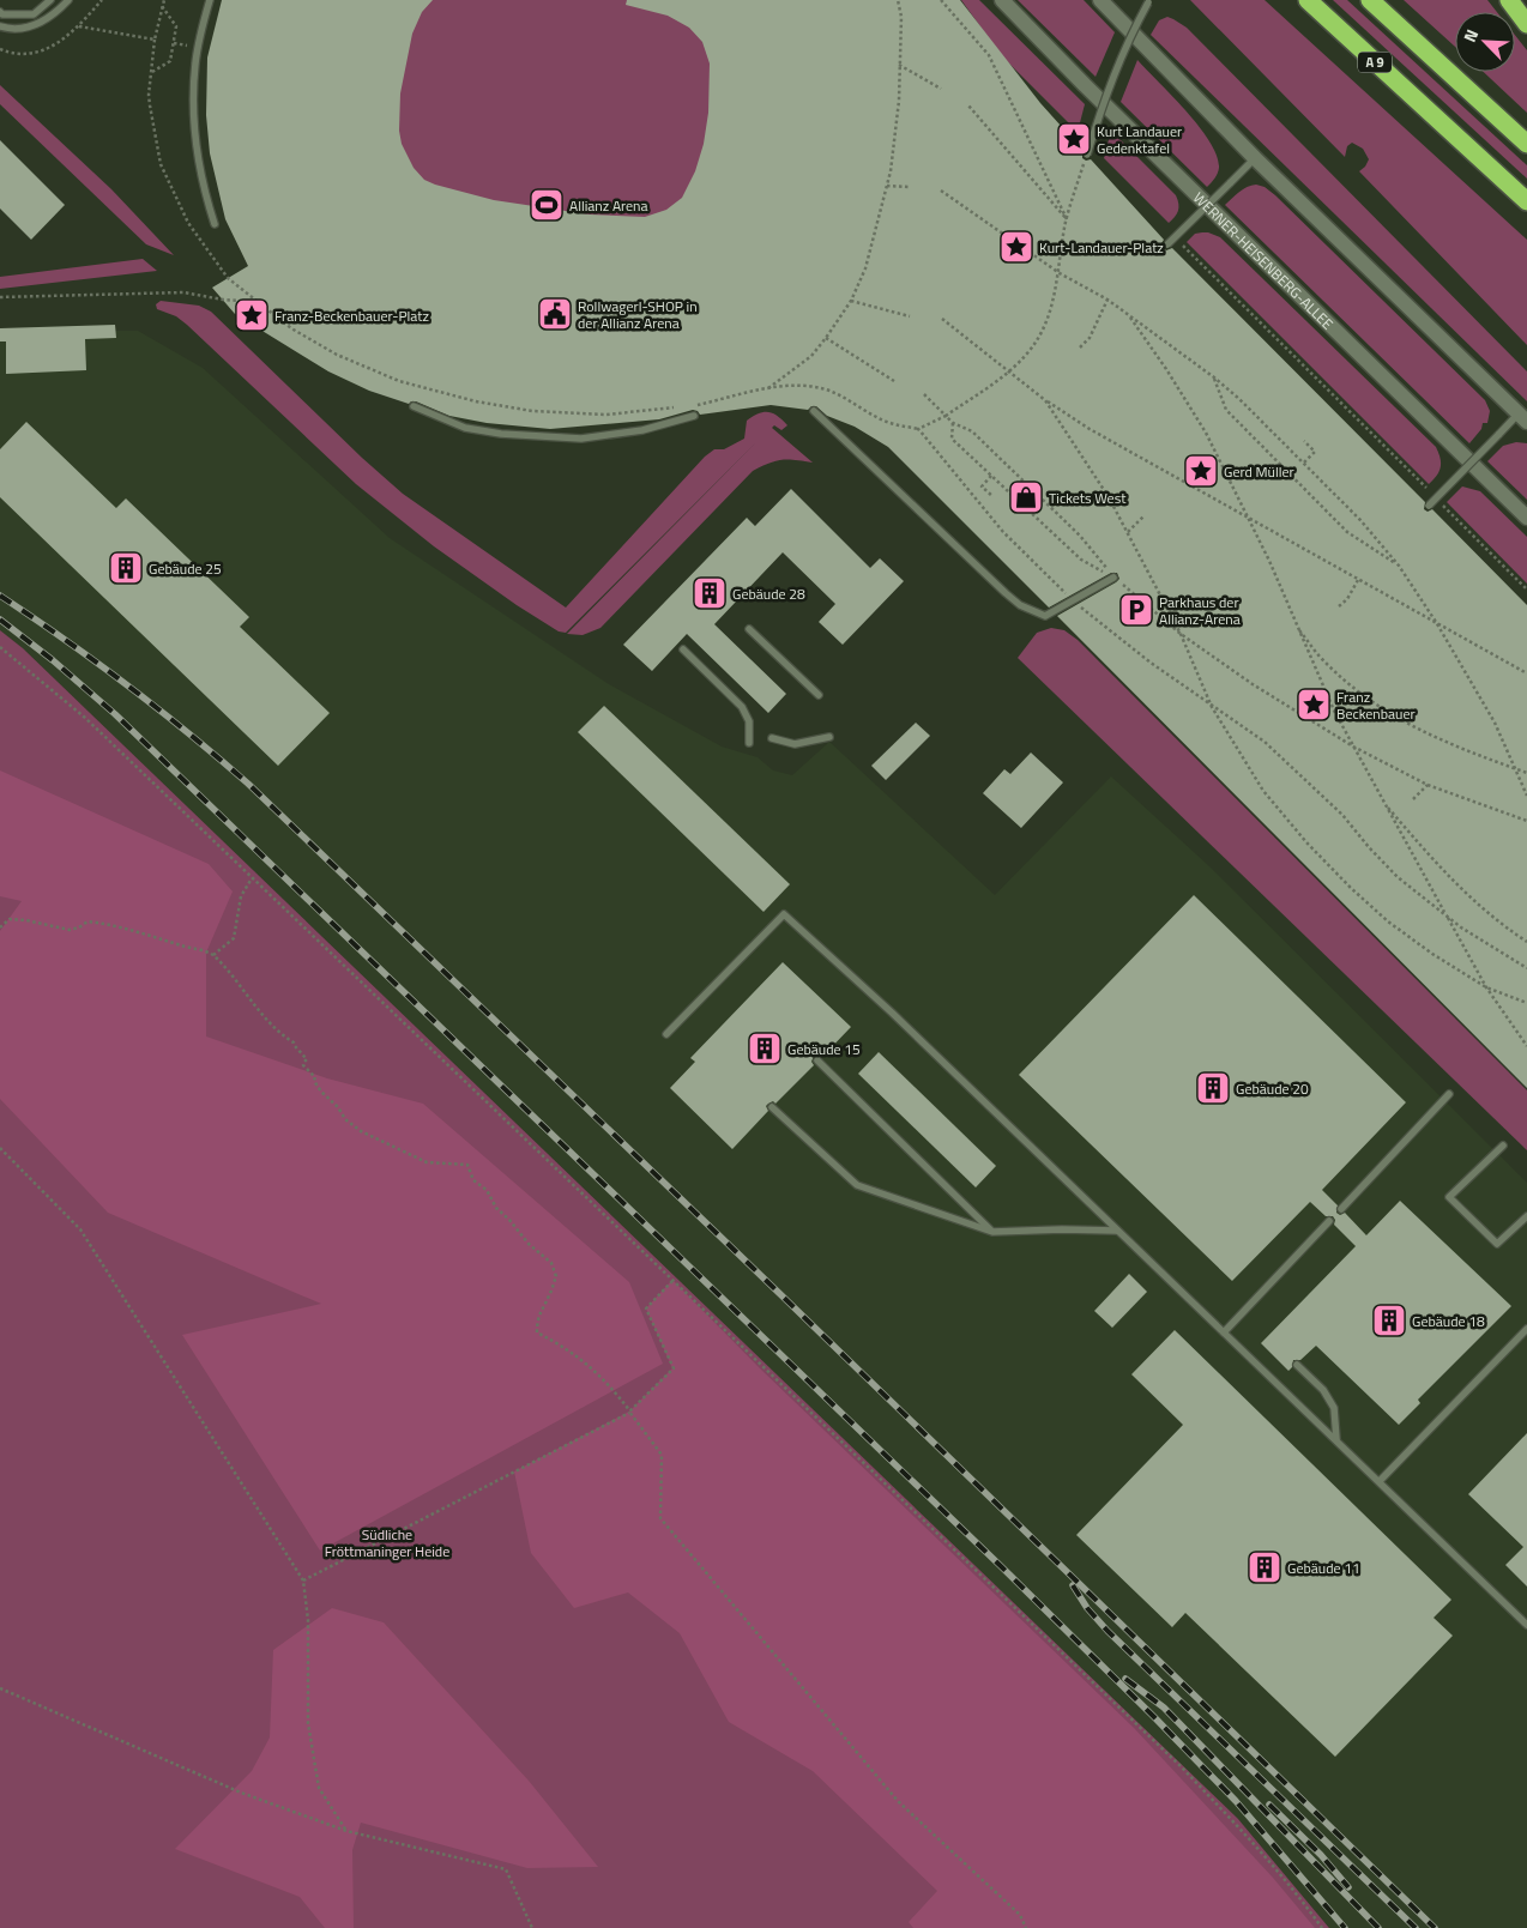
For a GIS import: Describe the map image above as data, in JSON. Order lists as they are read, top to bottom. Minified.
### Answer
{"streets":{"highway":["A 9"],"street":["WERNER-HEISENBERG-ALLEE"]},"parks":["Südliche Fröttmaninger Heide"],"places":{"place":["Kurt Landauer Gedenktafel","Kurt-Landauer-Platz","Franz-Beckenbauer-Platz","Gerd Müller","Franz Beckenbauer"],"sports":["Allianz Arena"],"public building":["Rollwagerl-SHOP in der Allianz Arena"],"shop":["Tickets West"],"building":["Gebäude 25","Gebäude 28","Gebäude 15","Gebäude 20","Gebäude 18","Gebäude 11"],"parking":["Parkhaus der Allianz-Arena"]},"north":"top left"}
